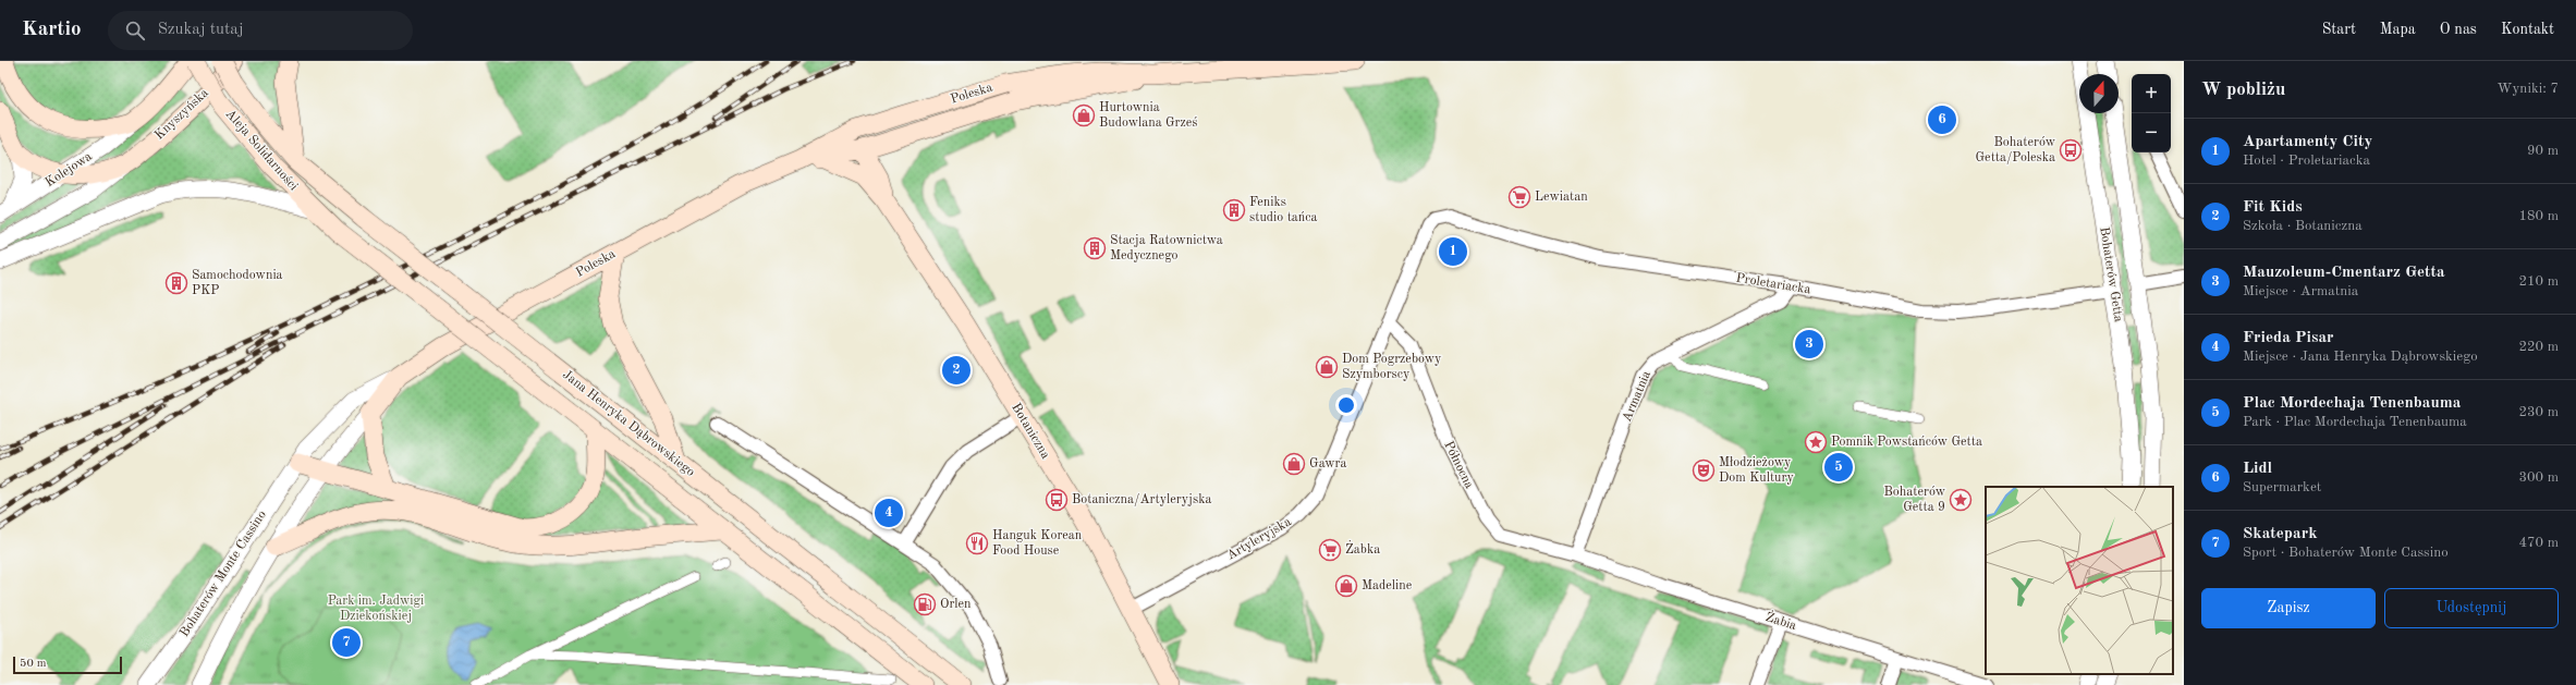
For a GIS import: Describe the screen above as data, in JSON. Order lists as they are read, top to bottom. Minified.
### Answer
{"streets":{"main road":["Poleska","Knyszyńska","Aleja Solidarności","Jana Henryka Dąbrowskiego","Botaniczna"],"street":["Kolejowa","Bohaterów Getta","Proletariacka","Armatnia","Północna","Artyleryjska","Bohaterów Monte Cassino","Żabia"]},"crossings":[["Poleska","Botaniczna"],["Poleska","Bohaterów Monte Cassino"],["Knyszyńska","Kolejowa"],["Aleja Solidarności","Jana Henryka Dąbrowskiego"],["Bohaterów Getta","Proletariacka"],["Proletariacka","Armatnia"],["Proletariacka","Artyleryjska"],["Armatnia","Północna"],["Armatnia","Żabia"],["Botaniczna","Artyleryjska"],["Północna","Artyleryjska"],["Północna","Żabia"]],"parks":["Park im. Jadwigi Dziekońskiej"],"places":{"shop":["Hurtownia Budowlana Grześ","Dom Pogrzebowy Szymborscy","Gawra","Madeline"],"bus stop":["Bohaterów Getta/Poleska","Botaniczna/Artyleryjska"],"supermarket":["Lewiatan","Żabka"],"building":["Feniks studio tańca","Stacja Ratownictwa Medycznego","Samochodownia PKP"],"place":["Pomnik Powstańców Getta","Bohaterów Getta 9"],"theatre":["Młodzieżowy Dom Kultury"],"restaurant":["Hanguk Korean Food House"],"fuel station":["Orlen"]},"scale_bar":"50 m","north":"top","page":{"header":"Kartio","search":"Szukaj tutaj","nav":["Start","Mapa","O nas","Kontakt"],"heading":["W pobliżu","Wyniki: 7"],"map_buttons":["+","−"],"pins":["6","1","3","2","5","4","7"],"list":[{"mark":"1","name":"Apartamenty City","note":"Hotel · Proletariacka","value":"90 m"},{"mark":"2","name":"Fit Kids","note":"Szkoła · Botaniczna","value":"180 m"},{"mark":"3","name":"Mauzoleum-Cmentarz Getta","note":"Miejsce · Armatnia","value":"210 m"},{"mark":"4","name":"Frieda Pisar","note":"Miejsce · Jana Henryka Dąbrowskiego","value":"220 m"},{"mark":"5","name":"Plac Mordechaja Tenenbauma","note":"Park · Plac Mordechaja Tenenbauma","value":"230 m"},{"mark":"6","name":"Lidl","note":"Supermarket","value":"300 m"},{"mark":"7","name":"Skatepark","note":"Sport · Bohaterów Monte Cassino","value":"470 m"}],"buttons":["Zapisz","Udostępnij"],"scale":"50 m"}}
